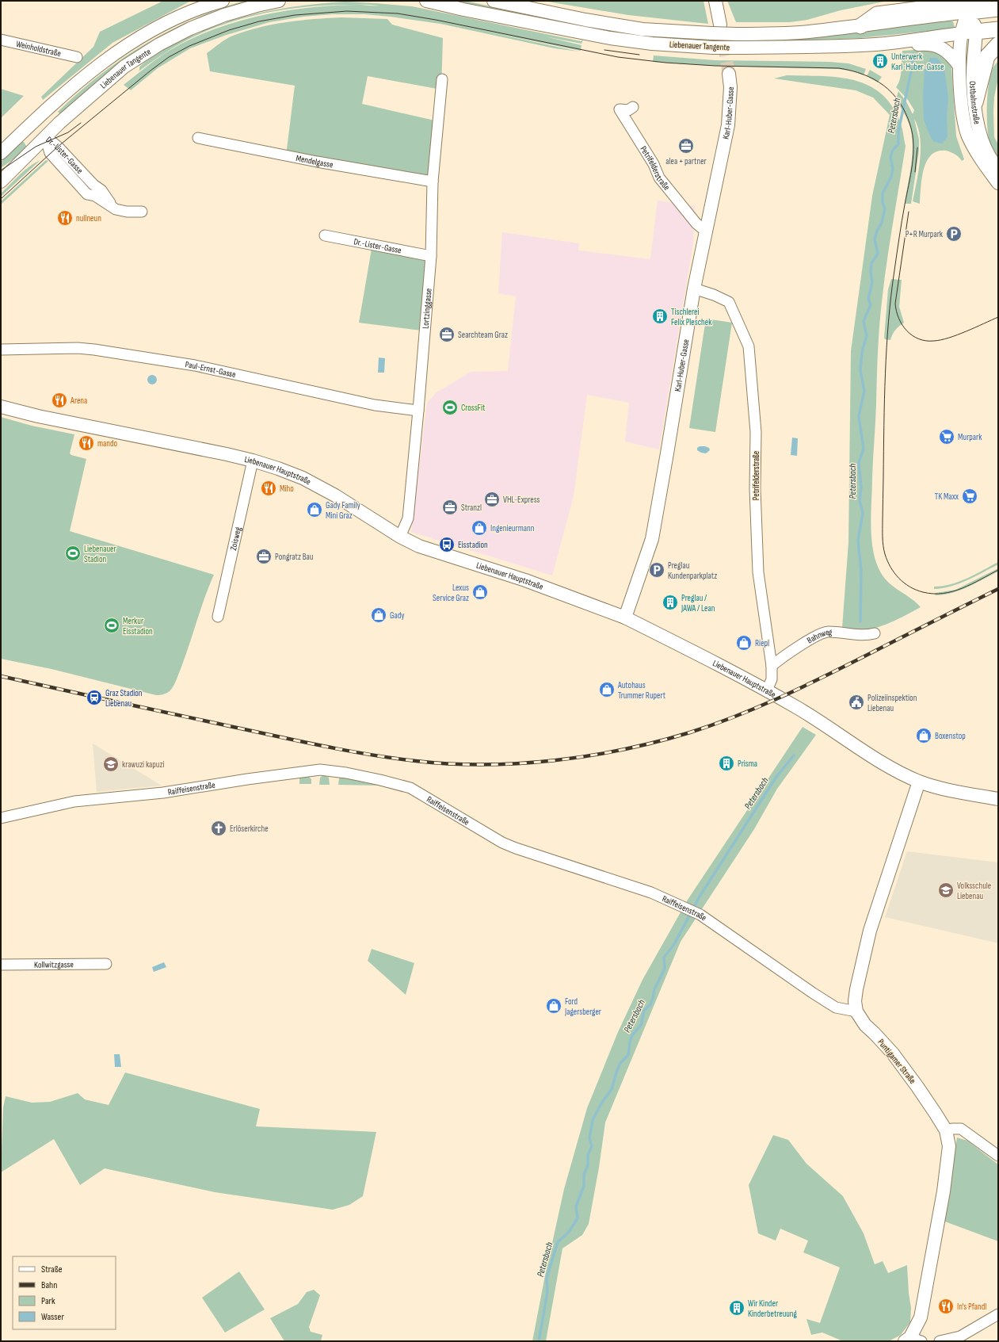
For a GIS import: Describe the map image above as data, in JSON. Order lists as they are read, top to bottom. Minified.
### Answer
{"streets":{"main road":["Liebenauer Tangente","Ostbahnstraße","Karl-Huber-Gasse","Liebenauer Hauptstraße","Puntigamer Straße"],"street":["Weinholdstraße","Dr.-Lister-Gasse","Mendelgasse","Petrifelderstraße","Lortzinggasse","Paul-Ernst-Gasse","Zoisweg","Bahnweg","Raiffeisenstraße","Kollwitzgasse"]},"crossings":[["Liebenauer Tangente","Ostbahnstraße"],["Liebenauer Tangente","Dr.-Lister-Gasse"],["Karl-Huber-Gasse","Petrifelderstraße"],["Karl-Huber-Gasse","Liebenauer Hauptstraße"],["Dr.-Lister-Gasse","Lortzinggasse"],["Mendelgasse","Lortzinggasse"],["Petrifelderstraße","Liebenauer Hauptstraße"],["Petrifelderstraße","Bahnweg"],["Lortzinggasse","Paul-Ernst-Gasse"],["Lortzinggasse","Liebenauer Hauptstraße"],["Liebenauer Hauptstraße","Zoisweg"],["Liebenauer Hauptstraße","Puntigamer Straße"],["Raiffeisenstraße","Puntigamer Straße"]],"water":["Petersbach"],"places":{"building":["Unterwerk Karl-Huber-Gasse","Tischlerei Felix Pleschek","Preglau / JAWA / Lean","Prisma","Wir Kinder Kinderbetreuung"],"office":["alea + partner","Searchteam Graz","VHL-Express","Stranzl","Pongratz Bau"],"restaurant":["nullneun","Arena","mando","Miho","In's Pfandl"],"parking":["P+R Murpark","Preglau Kundenparkplatz"],"sports":["CrossFit","Liebenauer Stadion","Merkur Eisstadion"],"supermarket":["Murpark","TK Maxx"],"shop":["Gady Family Mini Graz","Ingenieurmann","Lexus Service Graz","Gady","Riepl","Autohaus Trummer Rupert","Boxenstop","Ford Jagersberger"],"bus stop":["Eisstadion"],"station":["Graz Stadion Liebenau"],"public building":["Polizeiinspektion Liebenau"],"school or university":["krawuzi kapuzi","Volksschule Liebenau"],"church":["Erlöserkirche"]},"legend":["Straße","Bahn","Park","Wasser"]}
